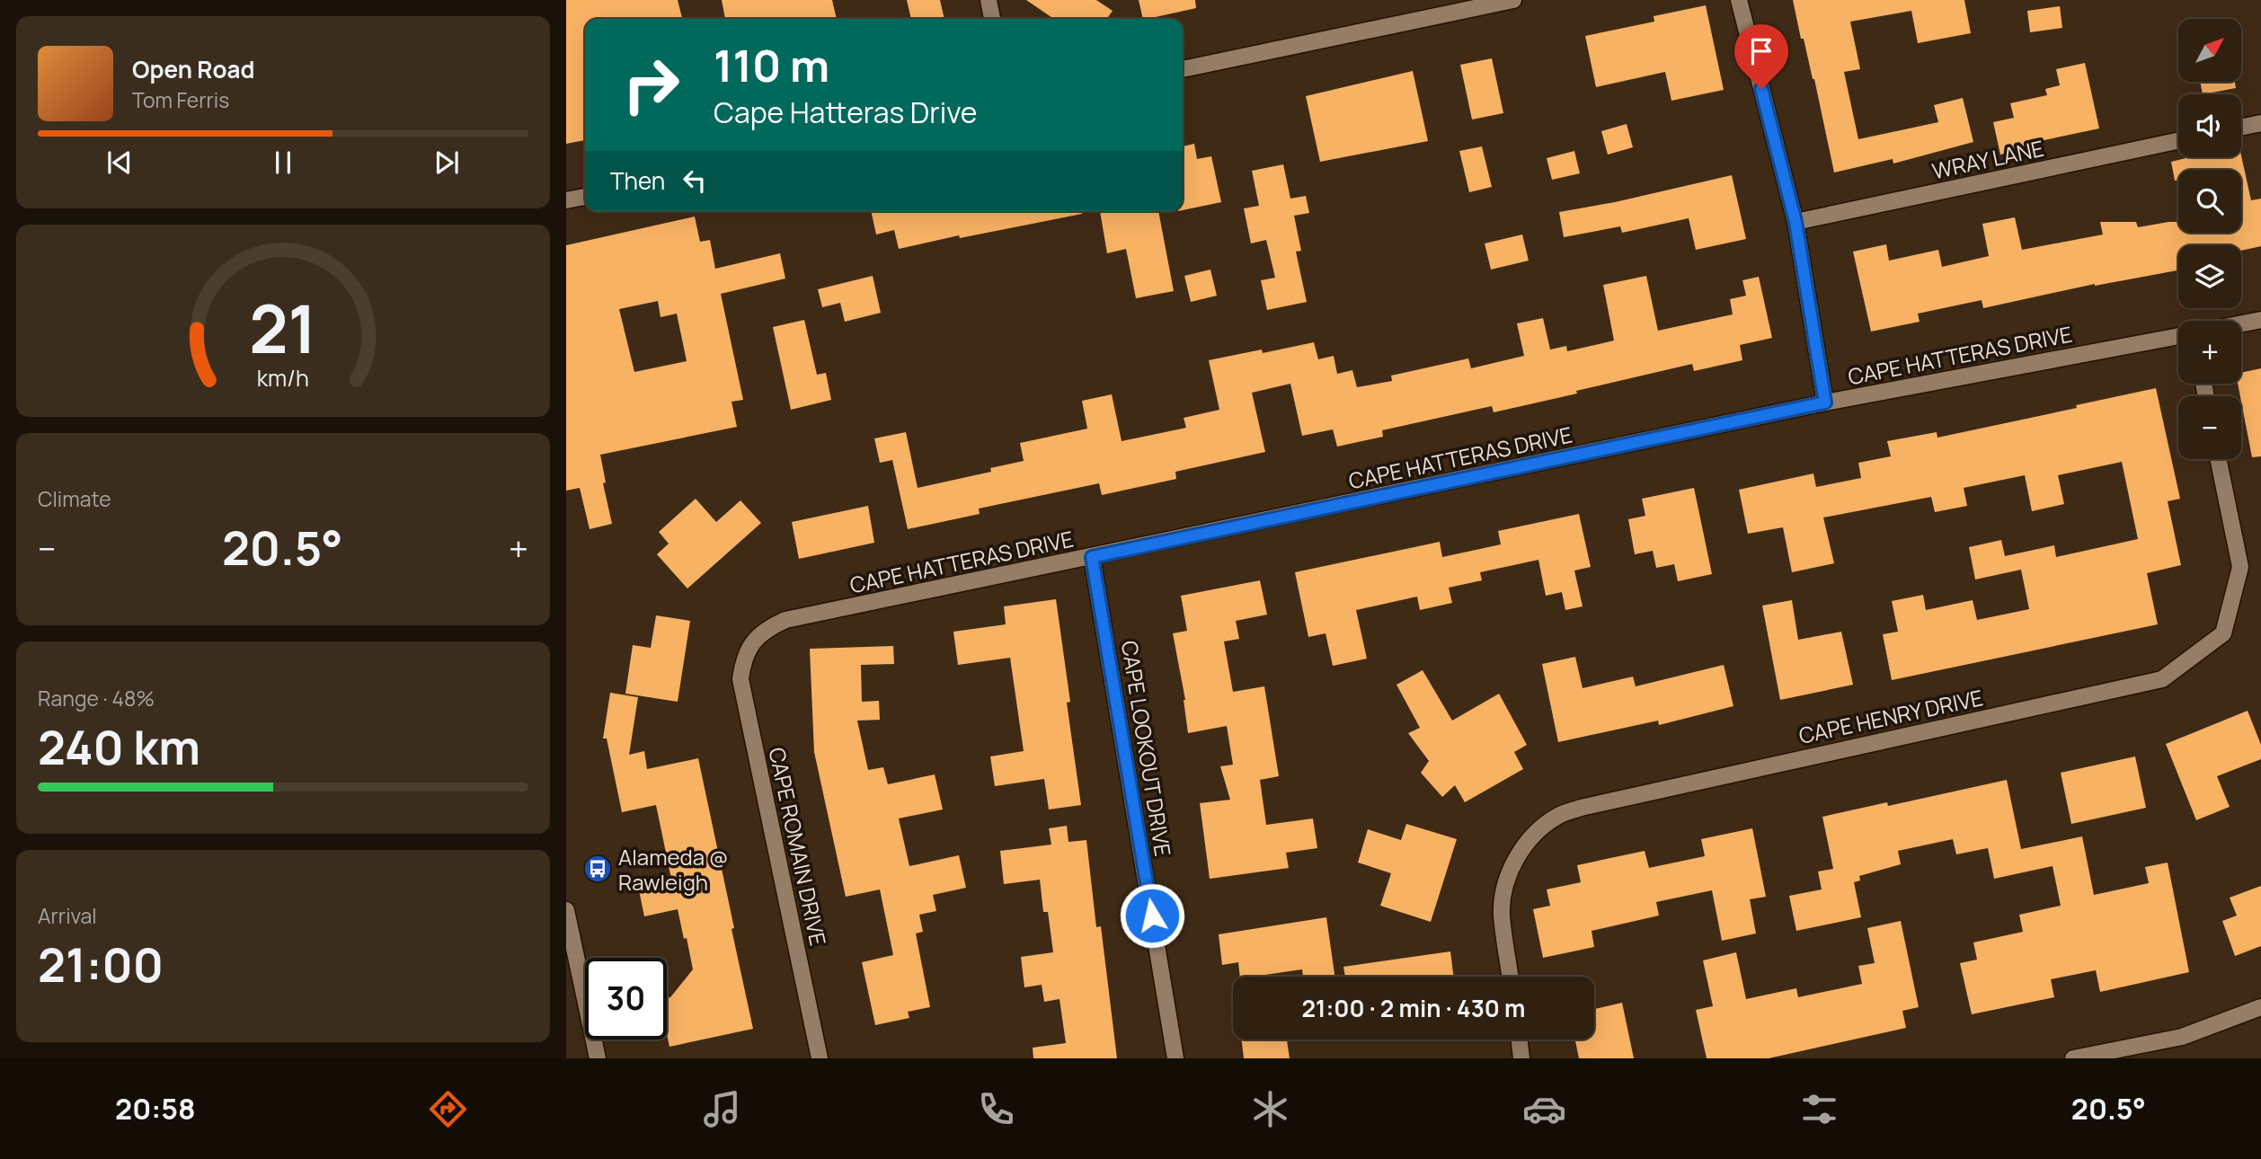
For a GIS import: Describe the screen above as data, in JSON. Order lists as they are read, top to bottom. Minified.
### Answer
{"streets":{"street":["WRAY LANE","CAPE HATTERAS DRIVE","CAPE HENRY DRIVE","CAPE LOOKOUT DRIVE","CAPE ROMAIN DRIVE"]},"crossings":[["CAPE HATTERAS DRIVE","CAPE LOOKOUT DRIVE"],["CAPE HATTERAS DRIVE","CAPE ROMAIN DRIVE"]],"places":{"bus stop":["Alameda @ Rawleigh"]},"north":"top right","page":{"map_buttons":["+","−"],"turn":["110 m","Cape Hatteras Drive"],"song":["Open Road","Tom Ferris"],"then":"Then","tile":["Climate",["Range · 48%","240 km"],["Arrival","21:00"]],"heat":["−","20.5°","+"],"limit":"30","trip":"21:00 · 2 min · 430 m","tabs":["20:58","20.5°"],"gauge":["21","km/h"]}}
